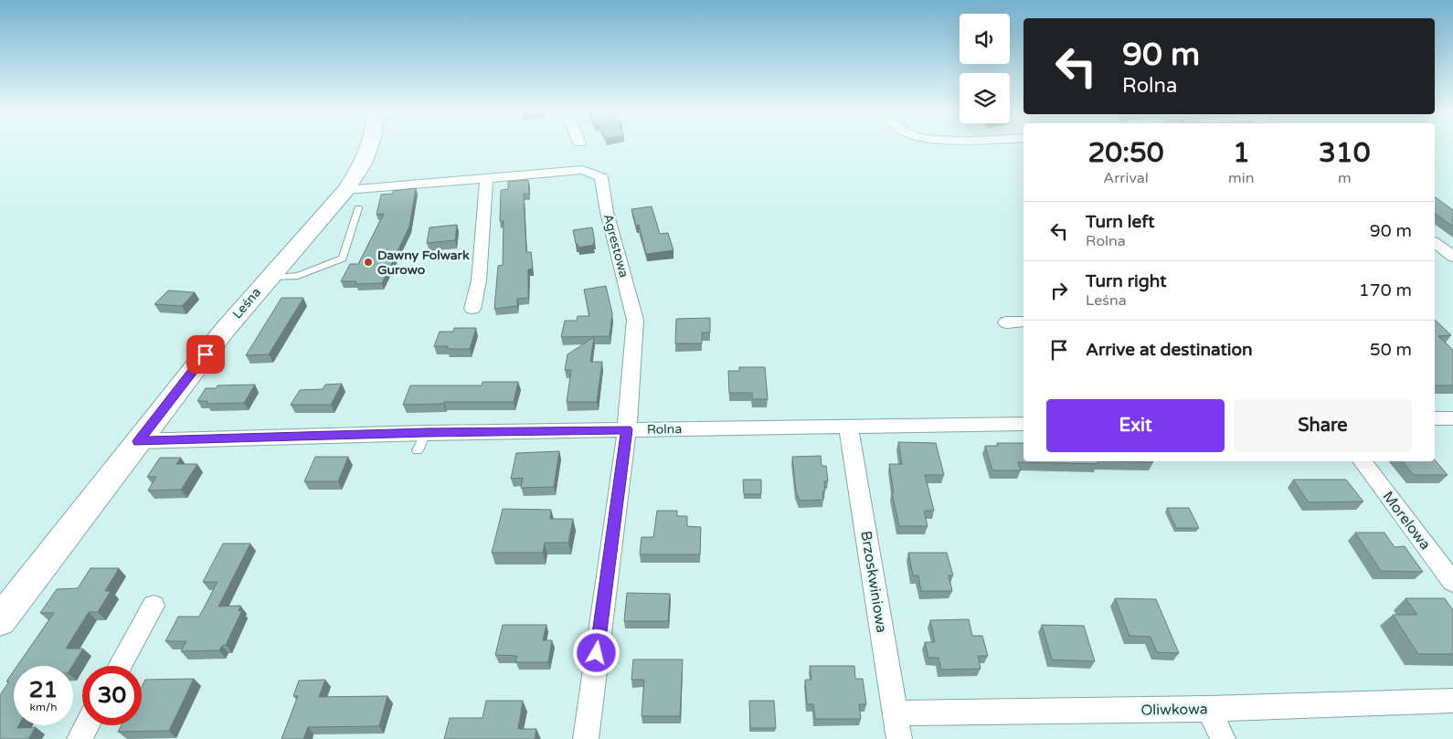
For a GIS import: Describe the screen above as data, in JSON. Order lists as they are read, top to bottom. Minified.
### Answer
{"streets":{"street":["Agrestowa","Leśna","Rolna","Morelowa","Brzoskwiniowa","Oliwkowa"]},"crossings":[["Agrestowa","Leśna"],["Agrestowa","Rolna"],["Leśna","Rolna"],["Rolna","Brzoskwiniowa"],["Brzoskwiniowa","Oliwkowa"]],"places":["Dawny Folwark Gurowo"],"page":{"turn":["90 m","Rolna"],"eta":["20:50","Arrival","1","min","310","m"],"list":[{"name":"Turn left","note":"Rolna","value":"90 m"},{"name":"Turn right","note":"Leśna","value":"170 m"},{"name":"Arrive at destination","value":"50 m"}],"buttons":["Exit","Share"],"speed":"21 km/h","limit":"30"}}
